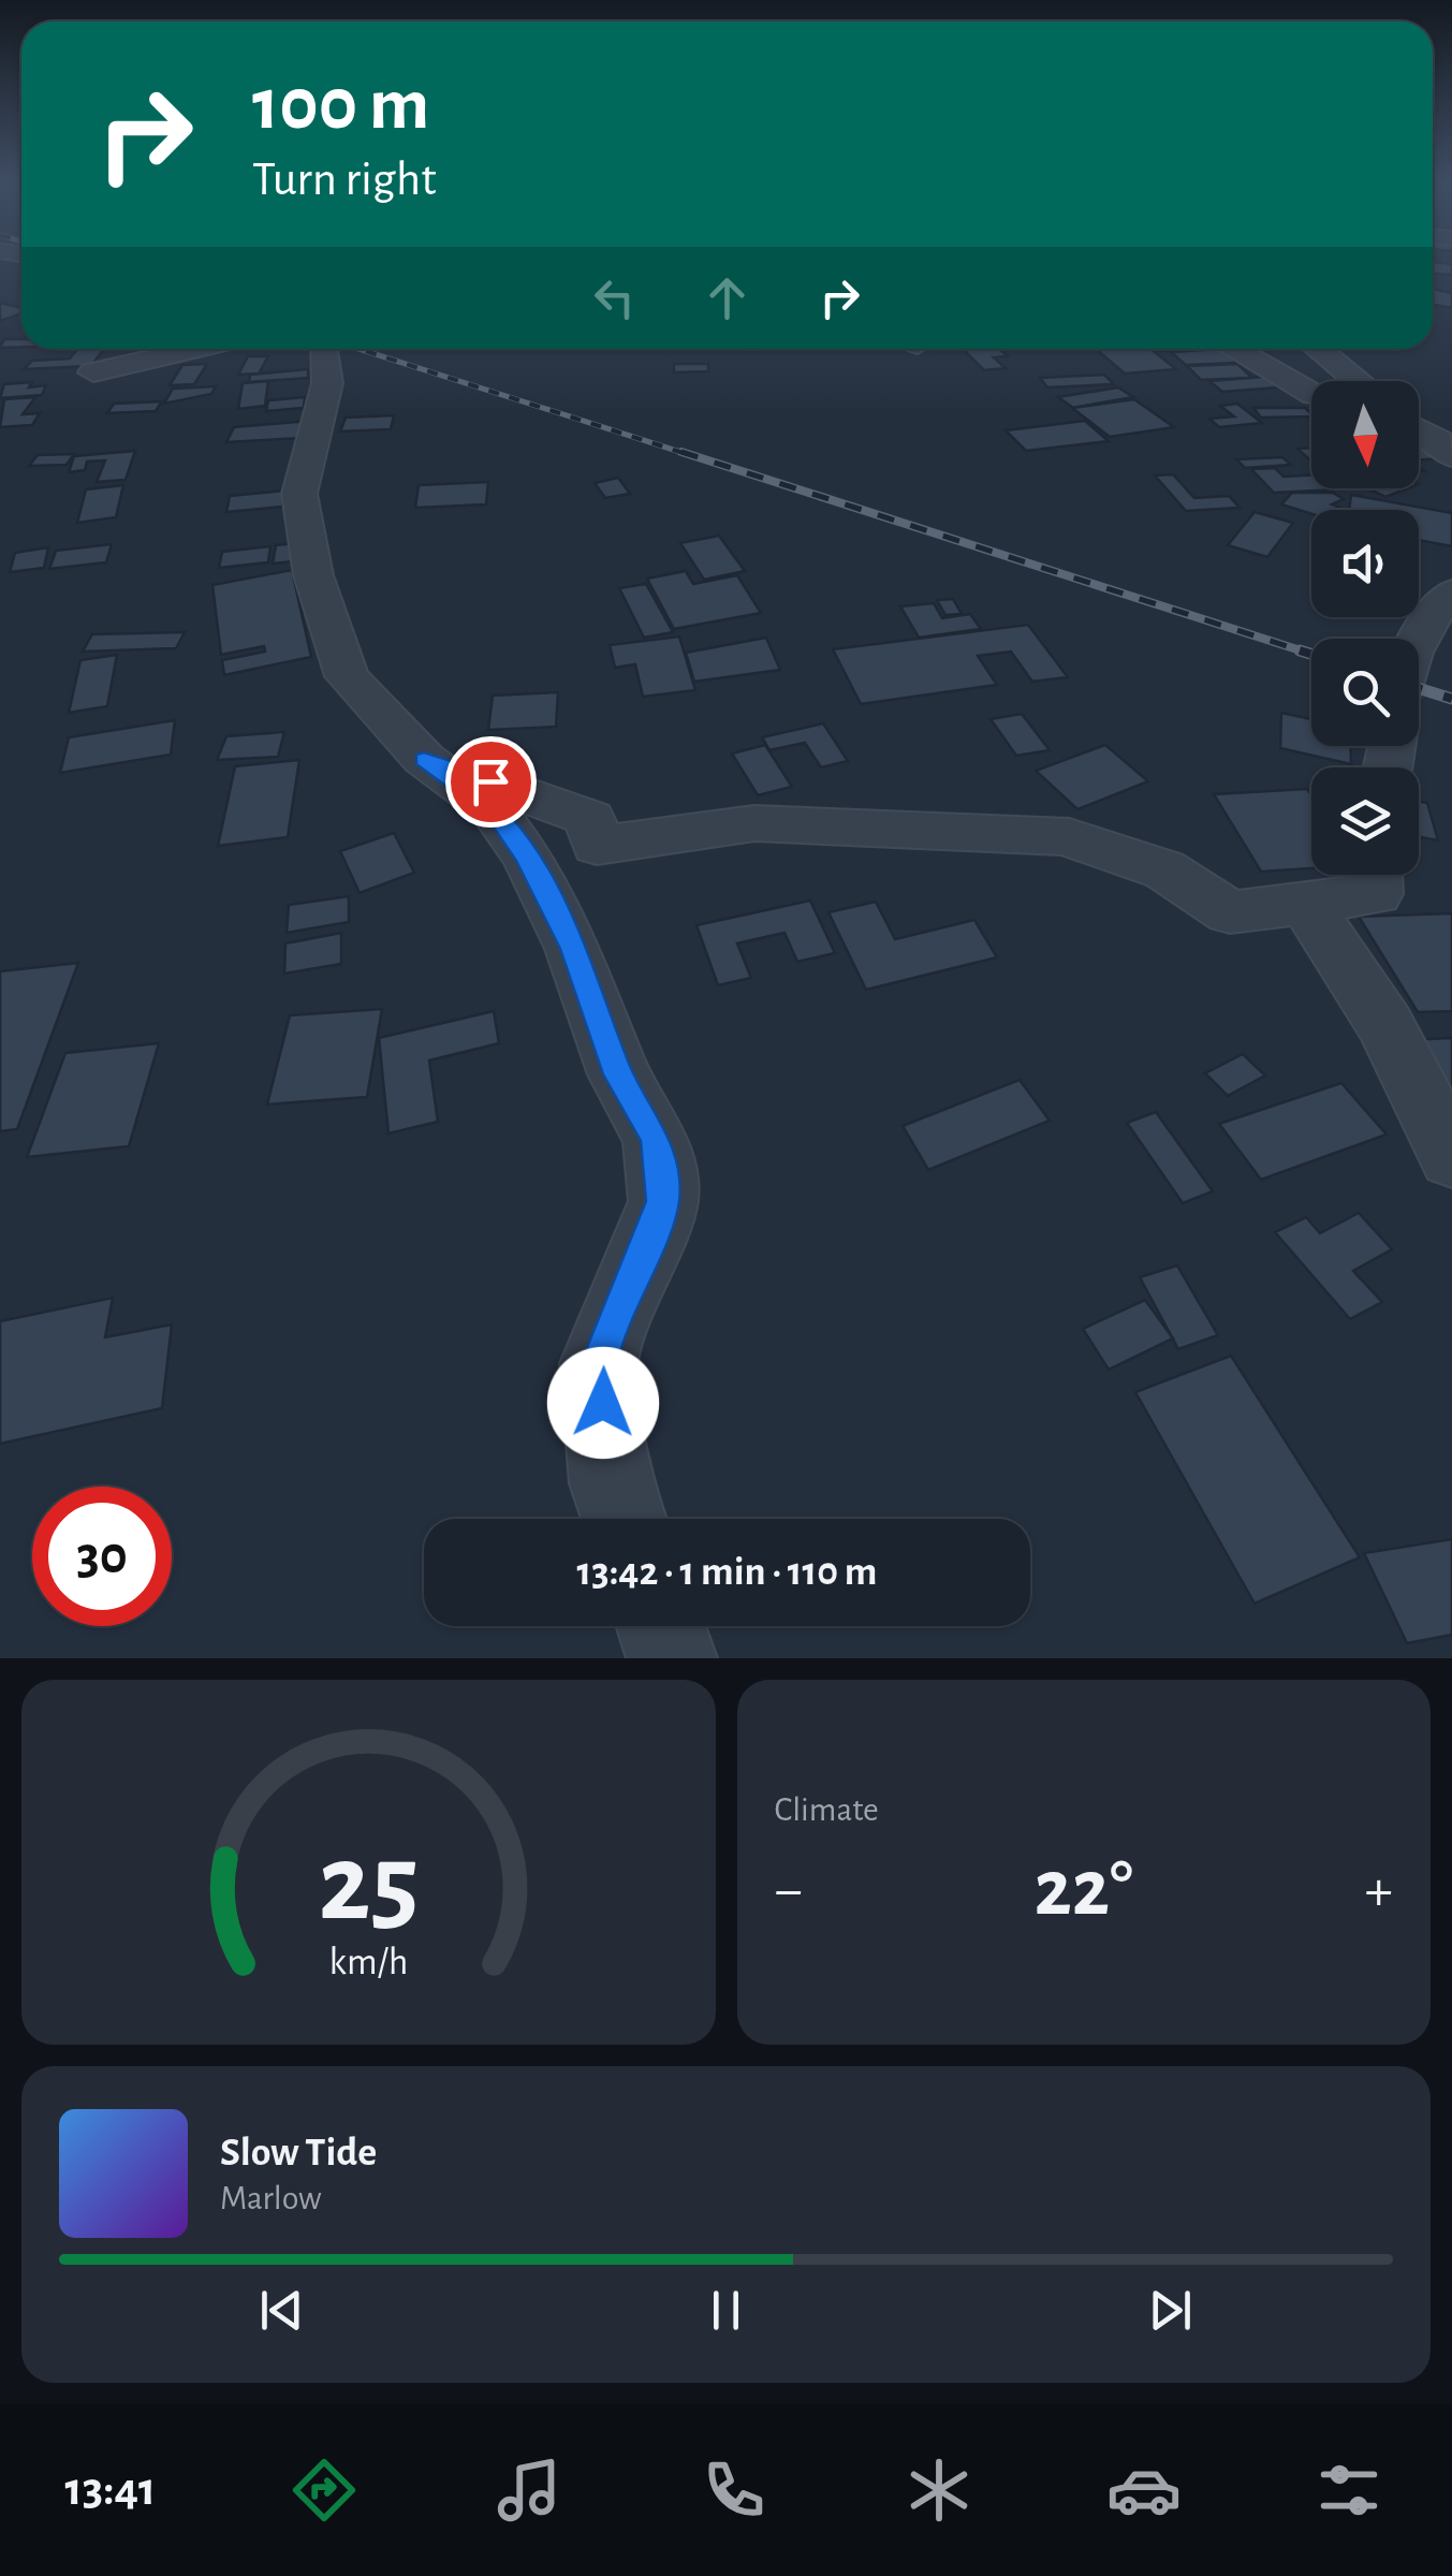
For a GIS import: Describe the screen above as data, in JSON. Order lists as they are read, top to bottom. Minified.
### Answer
{"north":"bottom","page":{"turn":["100 m","Turn right"],"limit":"30","trip":"13:42 · 1 min · 110 m","tile":"Climate","heat":["−","22°","+"],"song":["Slow Tide","Marlow"],"tabs":"13:41","gauge":["25","km/h"]}}
